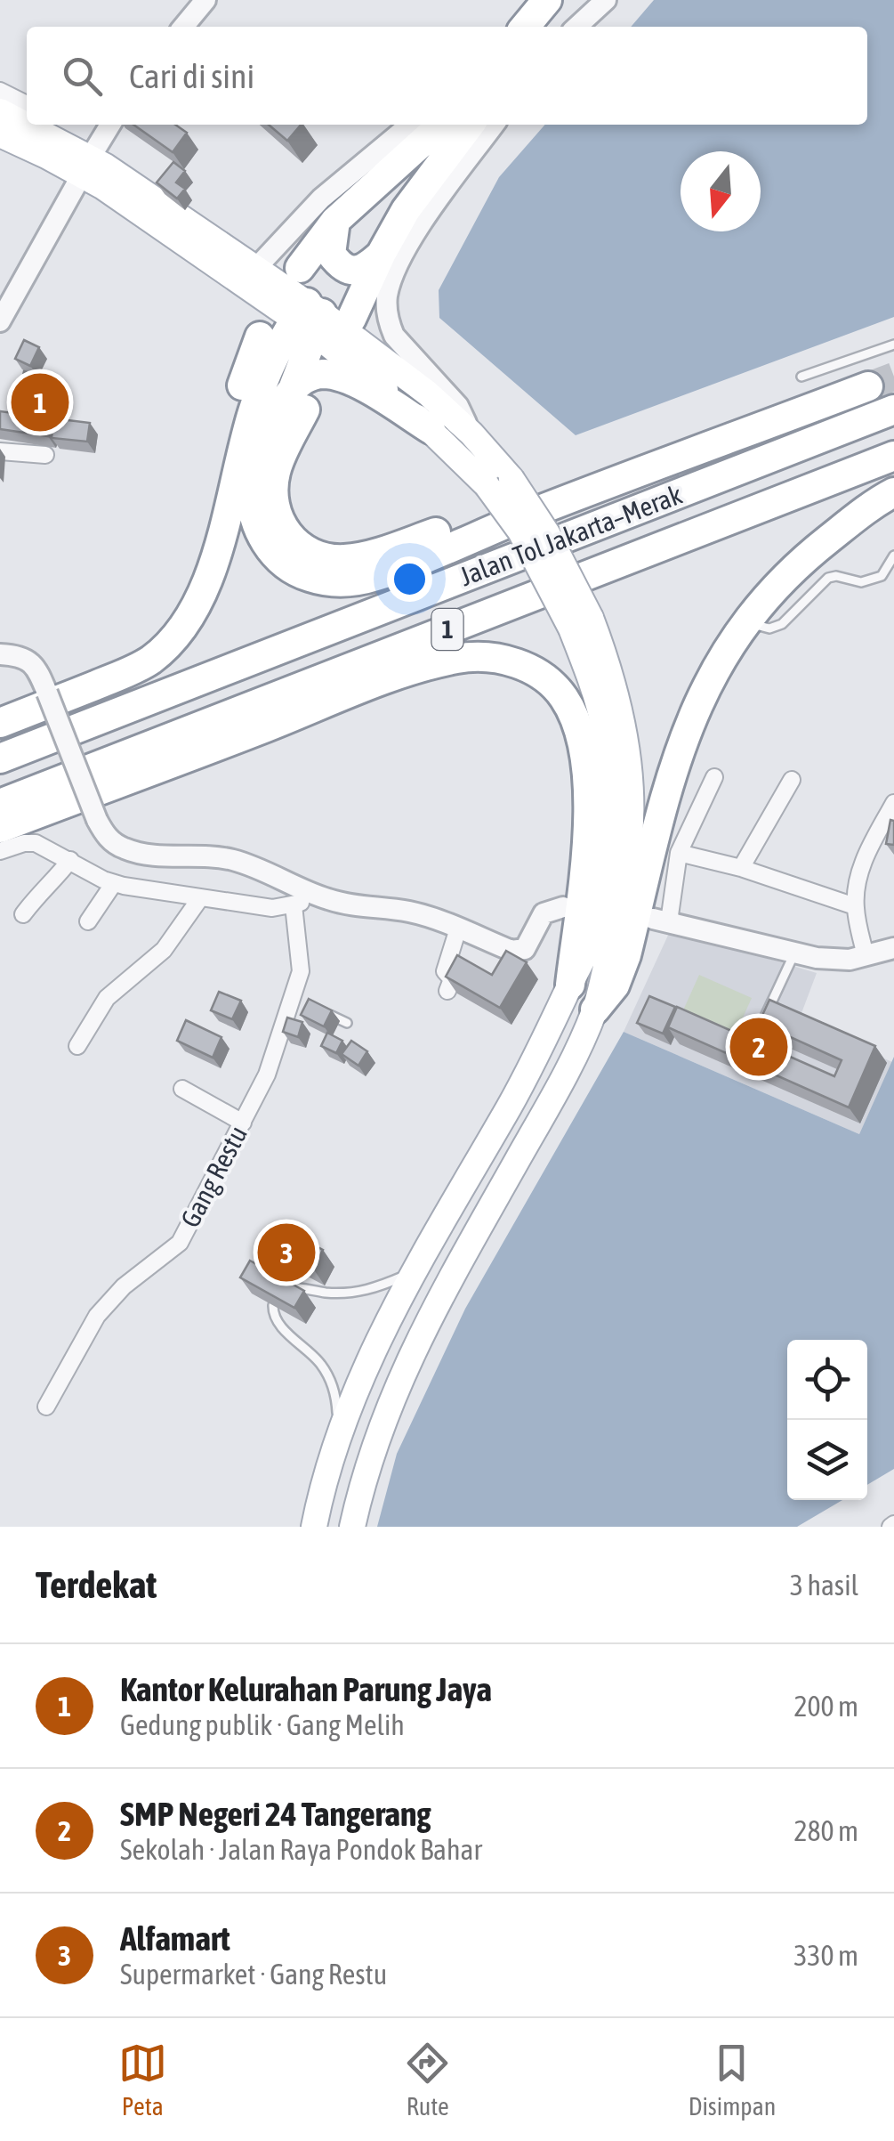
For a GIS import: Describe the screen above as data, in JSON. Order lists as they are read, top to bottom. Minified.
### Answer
{"streets":{"highway":["Jalan Tol Jakarta–Merak","1"],"street":["Gang Restu"]},"north":"bottom","page":{"search":"Cari di sini","pins":["1","2","3"],"heading":["Terdekat","3 hasil"],"list":[{"mark":"1","name":"Kantor Kelurahan Parung Jaya","note":"Gedung publik · Gang Melih","value":"200 m"},{"mark":"2","name":"SMP Negeri 24 Tangerang","note":"Sekolah · Jalan Raya Pondok Bahar","value":"280 m"},{"mark":"3","name":"Alfamart","note":"Supermarket · Gang Restu","value":"330 m"}],"nav":["Peta","Rute","Disimpan"]}}
